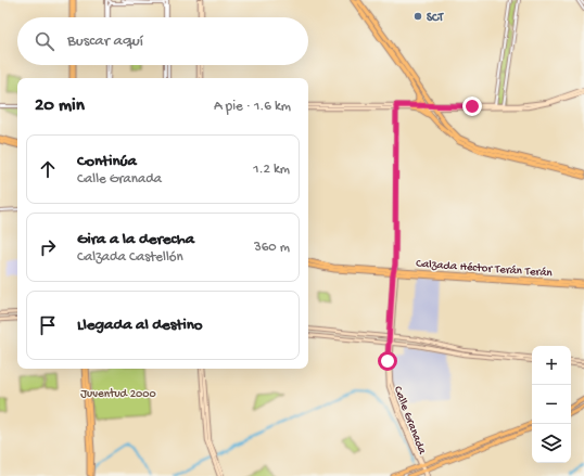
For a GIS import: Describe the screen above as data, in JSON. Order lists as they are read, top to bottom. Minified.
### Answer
{"streets":{"main road":["Calzada Héctor Terán Terán","Calle Granada"]},"crossings":[["Calzada Héctor Terán Terán","Calle Granada"]],"parks":["Juventud 2000"],"places":["SCT"],"page":{"search":"Buscar aquí","heading":["20 min","A pie · 1.6 km"],"list":[["Continúa","Calle Granada","1.2 km"],["Gira a la derecha","Calzada Castellón","360 m"],"Llegada al destino"],"map_buttons":["+","−"]}}
